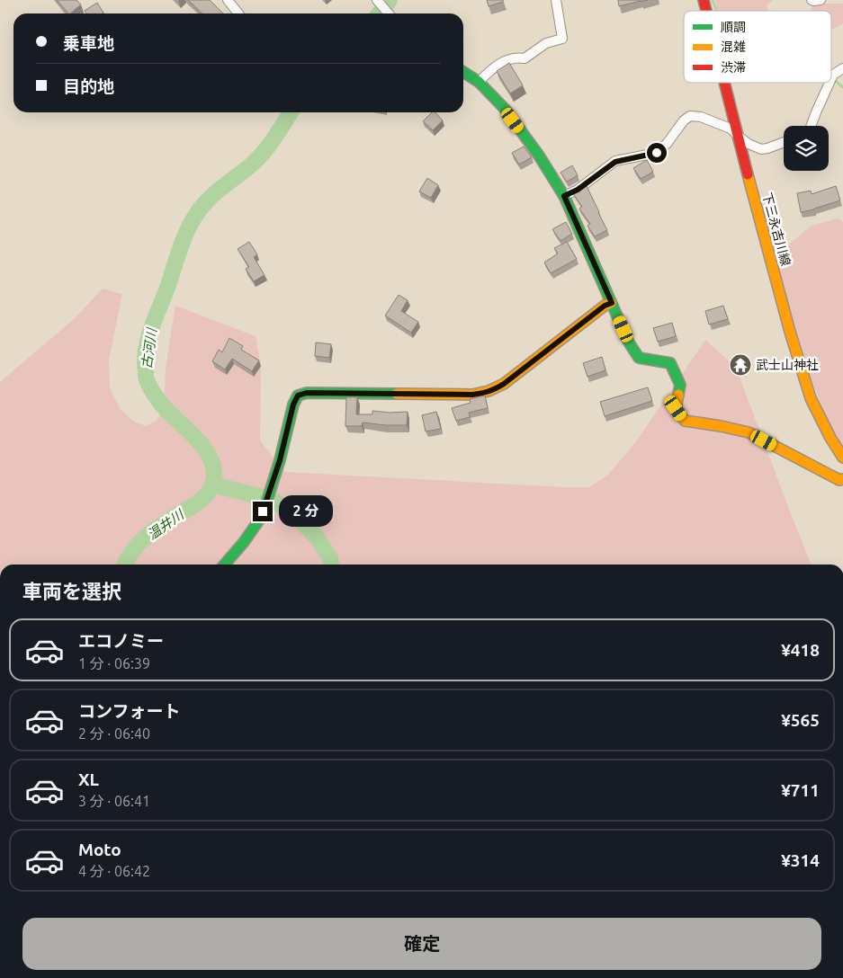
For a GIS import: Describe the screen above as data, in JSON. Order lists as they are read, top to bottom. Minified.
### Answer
{"streets":{"street":["下三永吉川線"]},"water":["古河川","温井川"],"places":{"temple":["武士山神社"]},"legend":["順調","混雑","渋滞"],"page":{"banner":["乗車地","目的地"],"bubble":"2 分","heading":"車両を選択","list":[{"name":"エコノミー","note":"1 分 · 06:39","value":"¥418"},{"name":"コンフォート","note":"2 分 · 06:40","value":"¥565"},{"name":"XL","note":"3 分 · 06:41","value":"¥711"},{"name":"Moto","note":"4 分 · 06:42","value":"¥314"}],"buttons":"確定"}}
